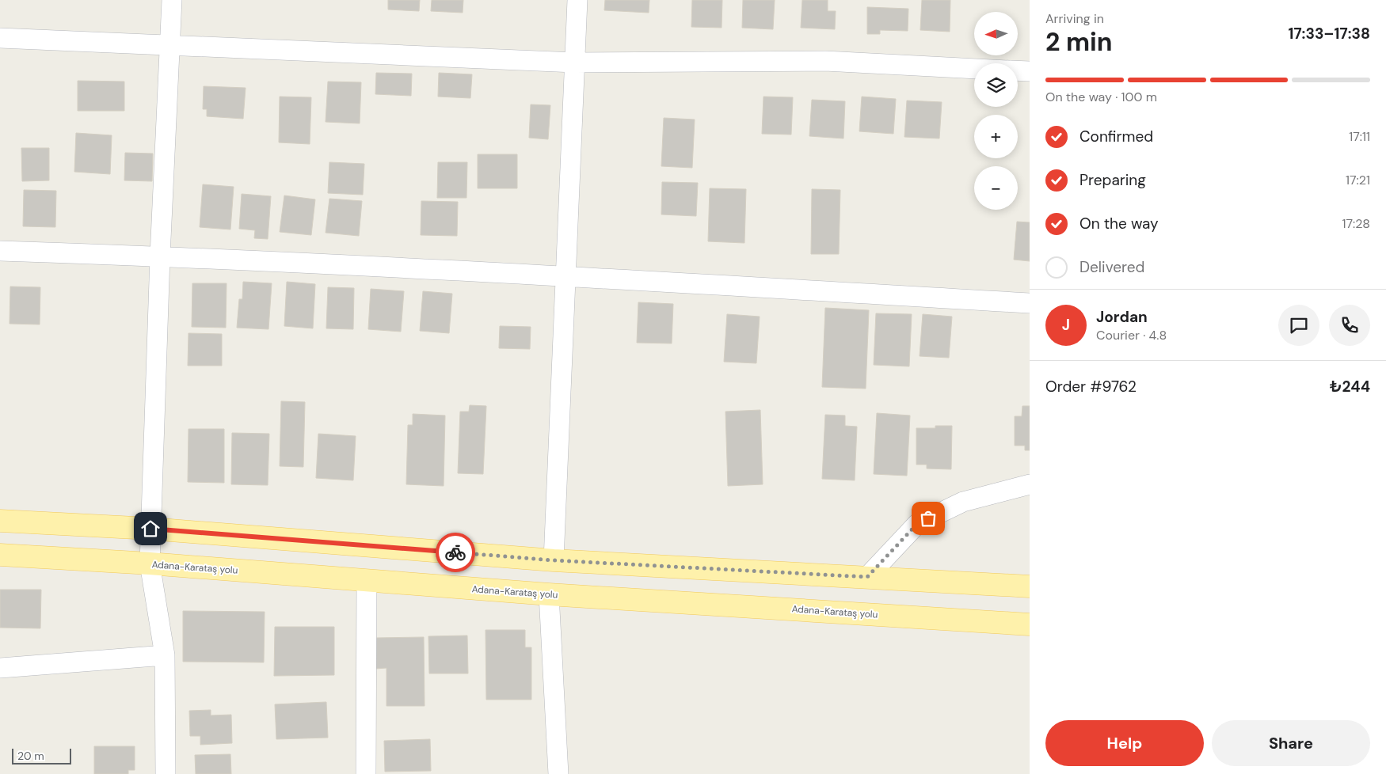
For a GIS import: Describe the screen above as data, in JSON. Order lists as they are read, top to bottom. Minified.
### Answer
{"streets":{"main road":["Adana-Karataş yolu"]},"scale_bar":"20 m","north":"left","page":{"heading":["2 min","Arriving in","17:33–17:38"],"panel":["Jordan","Courier · 4.8","Order #9762","₺244"],"map_buttons":["+","−"],"bar":"On the way · 100 m","list":[["Confirmed","17:11"],["Preparing","17:21"],["On the way","17:28"],"Delivered"],"round":"J","buttons":["Help","Share"],"scale":"20 m"}}
